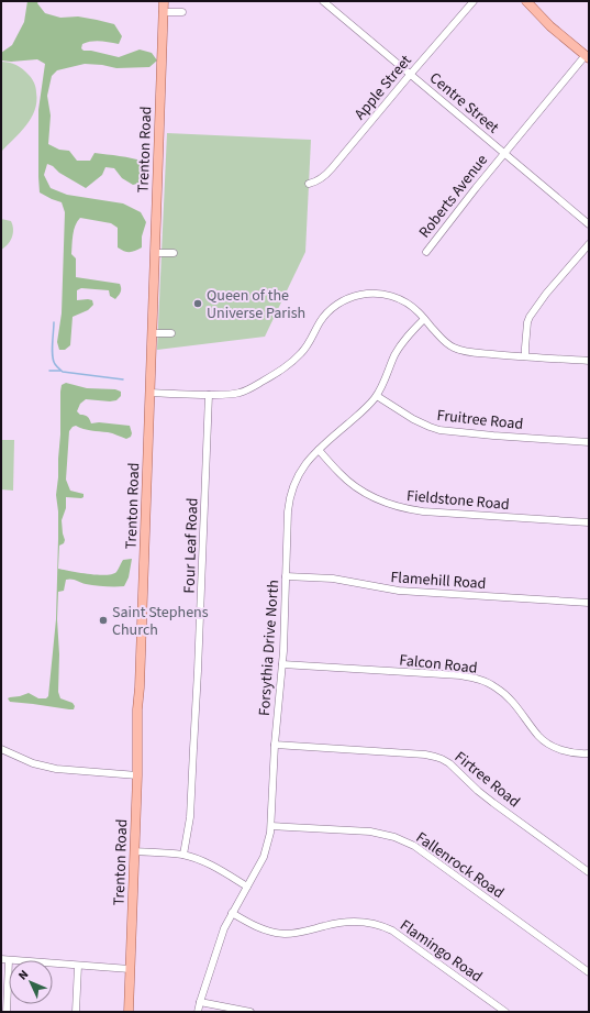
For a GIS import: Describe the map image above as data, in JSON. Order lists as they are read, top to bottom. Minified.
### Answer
{"streets":{"main road":["Trenton Road"],"street":["Apple Street","Centre Street","Roberts Avenue","Fruitree Road","Fieldstone Road","Four Leaf Road","Flamehill Road","Forsythia Drive North","Falcon Road","Firtree Road","Fallenrock Road","Flamingo Road"]},"crossings":[["Apple Street","Centre Street"],["Centre Street","Roberts Avenue"],["Fruitree Road","Forsythia Drive North"],["Fieldstone Road","Forsythia Drive North"],["Flamehill Road","Forsythia Drive North"],["Forsythia Drive North","Falcon Road"],["Forsythia Drive North","Firtree Road"],["Forsythia Drive North","Fallenrock Road"],["Forsythia Drive North","Flamingo Road"]],"places":["Queen of the Universe Parish","Saint Stephens Church"],"north":"top left"}
